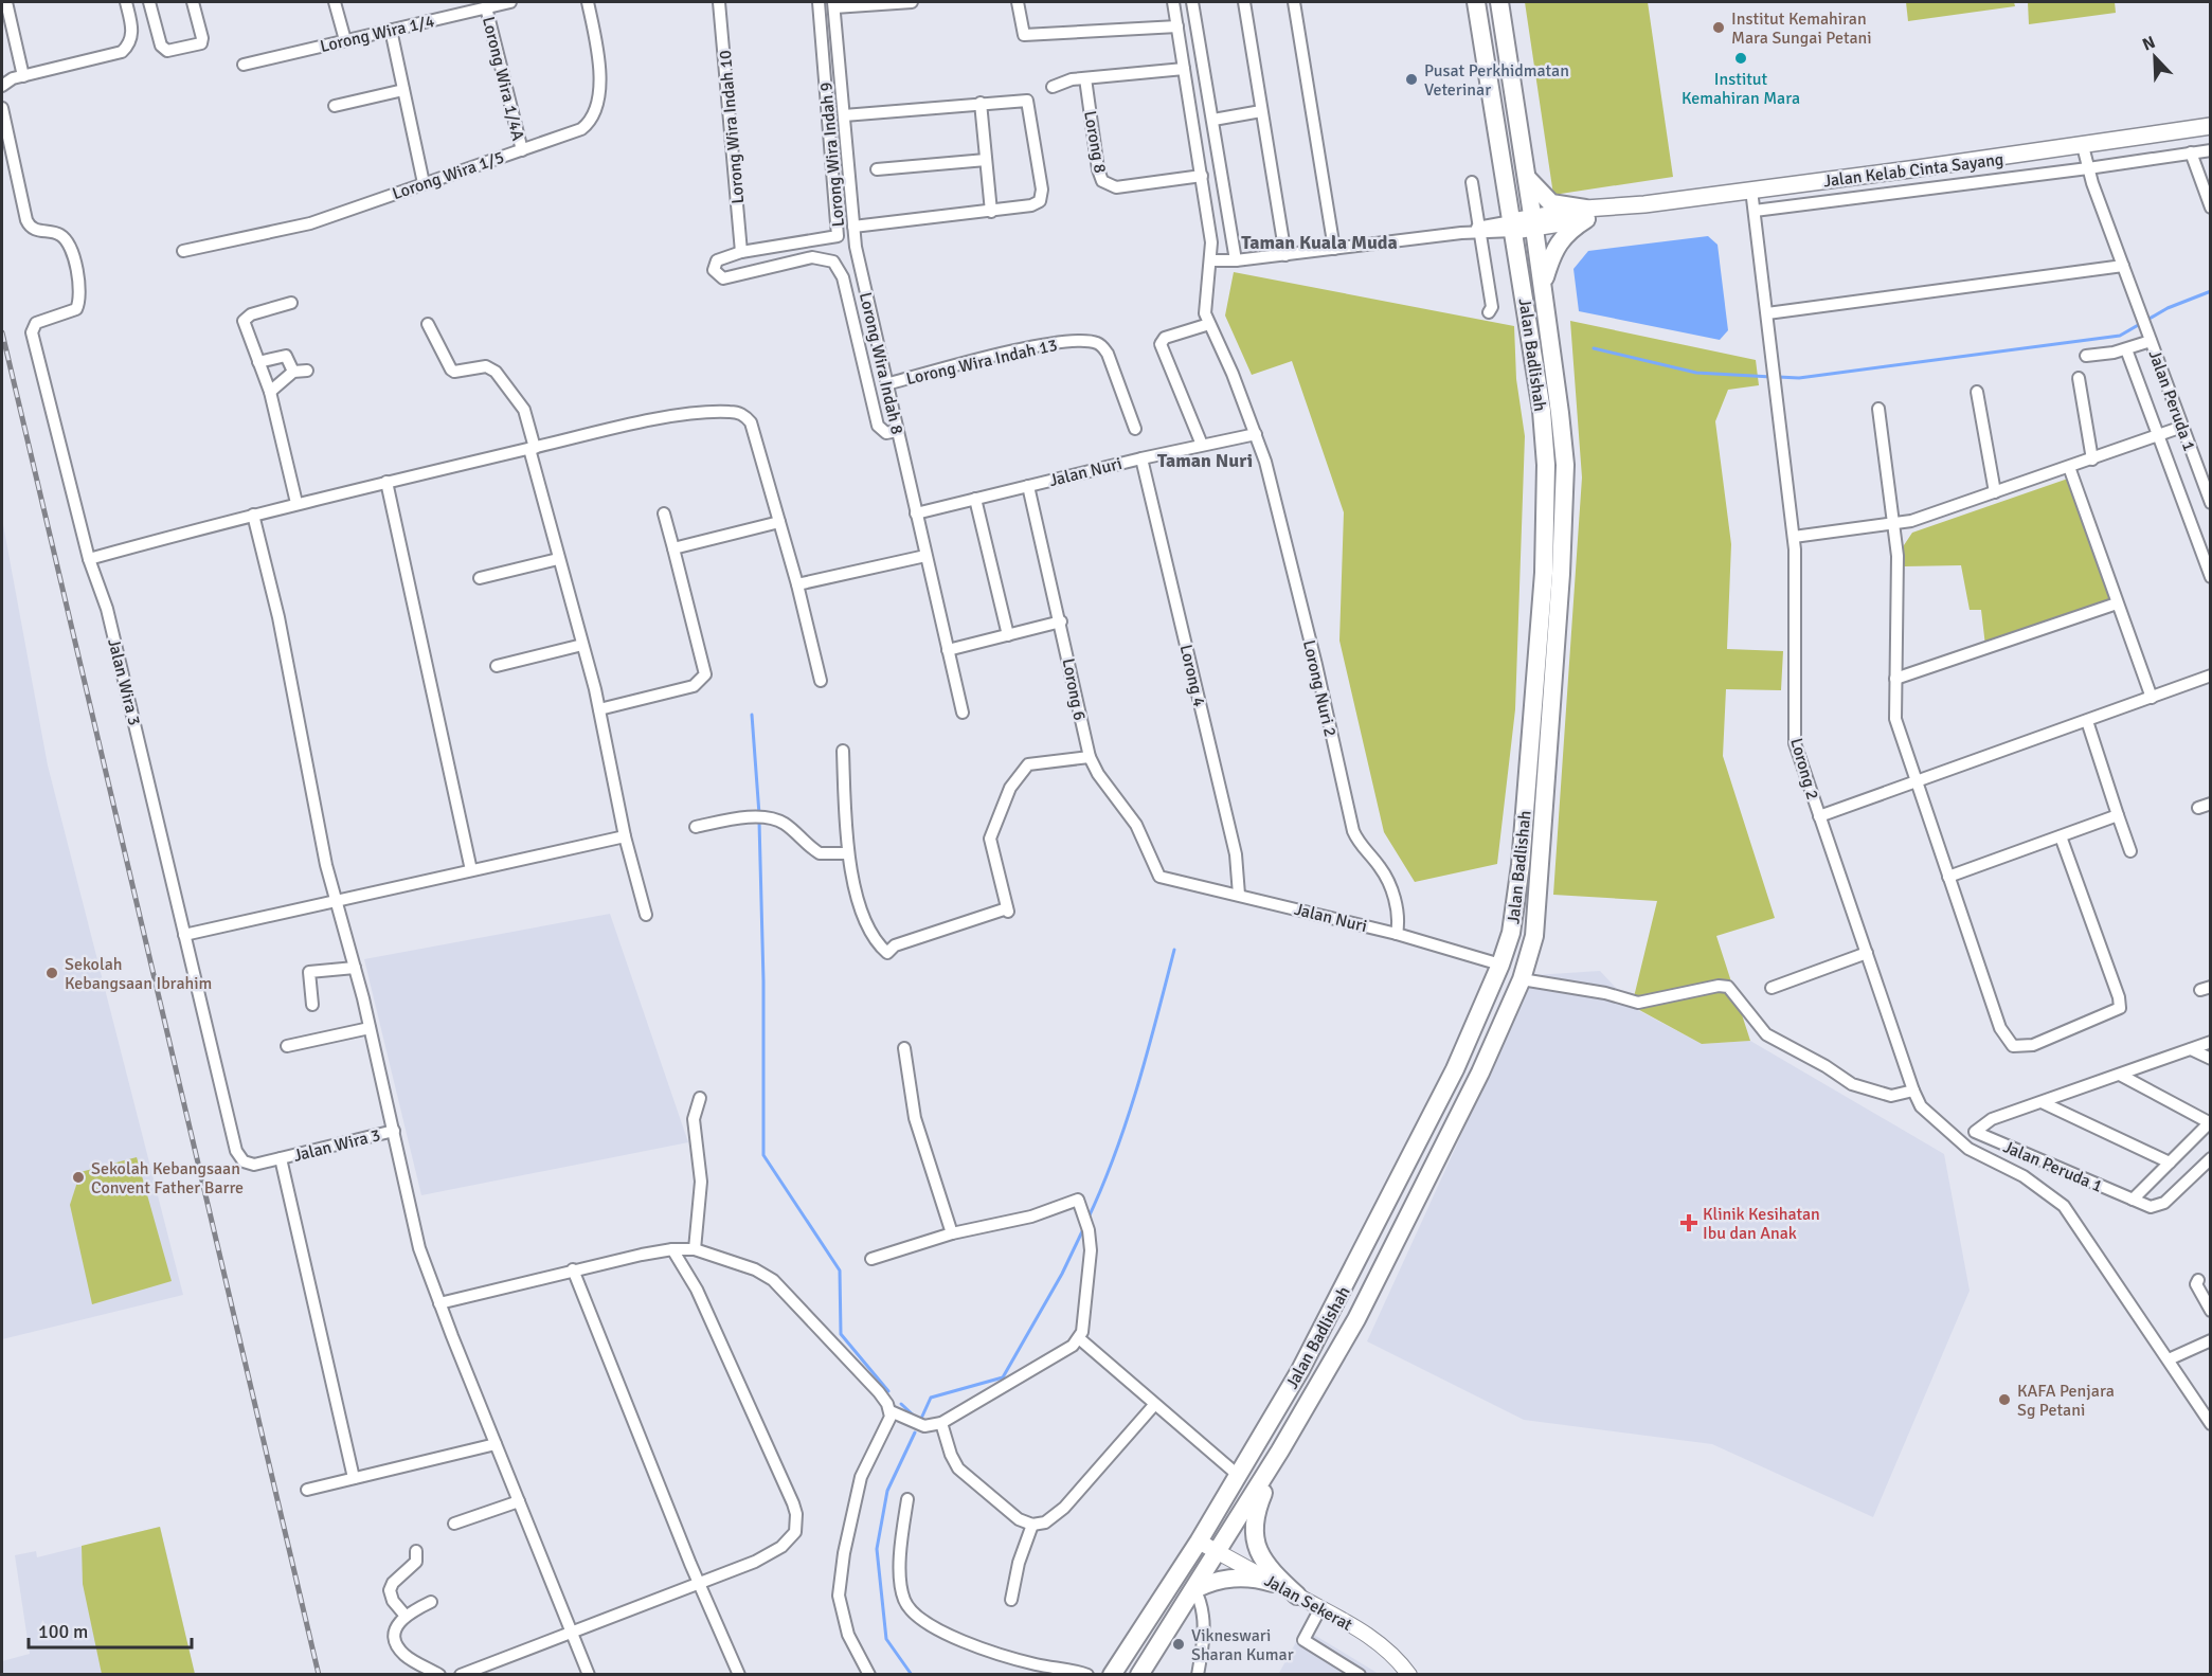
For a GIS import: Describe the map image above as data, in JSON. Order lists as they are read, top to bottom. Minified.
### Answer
{"streets":{"main road":["Jalan Kelab Cinta Sayang","Jalan Badlishah"],"street":["Lorong Wira 1/4","Lorong Wira 1/4A","Lorong Wira Indah 10","Lorong 8","Lorong Wira Indah 9","Lorong Wira 1/5","Lorong Wira Indah 13","Lorong Wira Indah 8","Jalan Peruda 1","Jalan Nuri","Lorong 4","Jalan Wira 3","Lorong Nuri 2","Lorong 6","Lorong 2","Jalan Sekerat"]},"crossings":[["Lorong Wira 1/4","Lorong Wira 1/4A"],["Lorong Wira 1/4A","Lorong Wira 1/5"],["Lorong Wira Indah 10","Lorong Wira Indah 9"],["Lorong 8","Lorong Nuri 2"],["Lorong Wira Indah 9","Lorong Wira Indah 8"],["Jalan Kelab Cinta Sayang","Jalan Badlishah"],["Jalan Kelab Cinta Sayang","Jalan Peruda 1"],["Jalan Kelab Cinta Sayang","Lorong 2"],["Jalan Badlishah","Jalan Nuri"],["Jalan Badlishah","Jalan Sekerat"],["Lorong Wira Indah 13","Lorong Wira Indah 8"],["Lorong Wira Indah 8","Jalan Nuri"],["Jalan Nuri","Lorong 4"],["Jalan Nuri","Lorong Nuri 2"],["Jalan Nuri","Lorong 6"]],"districts":["Taman Kuala Muda","Taman Nuri"],"places":{"other":["Institut Kemahiran Mara Sungai Petani","Institut Kemahiran Mara","Pusat Perkhidmatan Veterinar","Sekolah Kebangsaan Ibrahim","Sekolah Kebangsaan Convent Father Barre","KAFA Penjara Sg Petani","Vikneswari Sharan Kumar"],"health":["Klinik Kesihatan Ibu dan Anak"]},"scale_bar":"100 m","north":"top left"}
